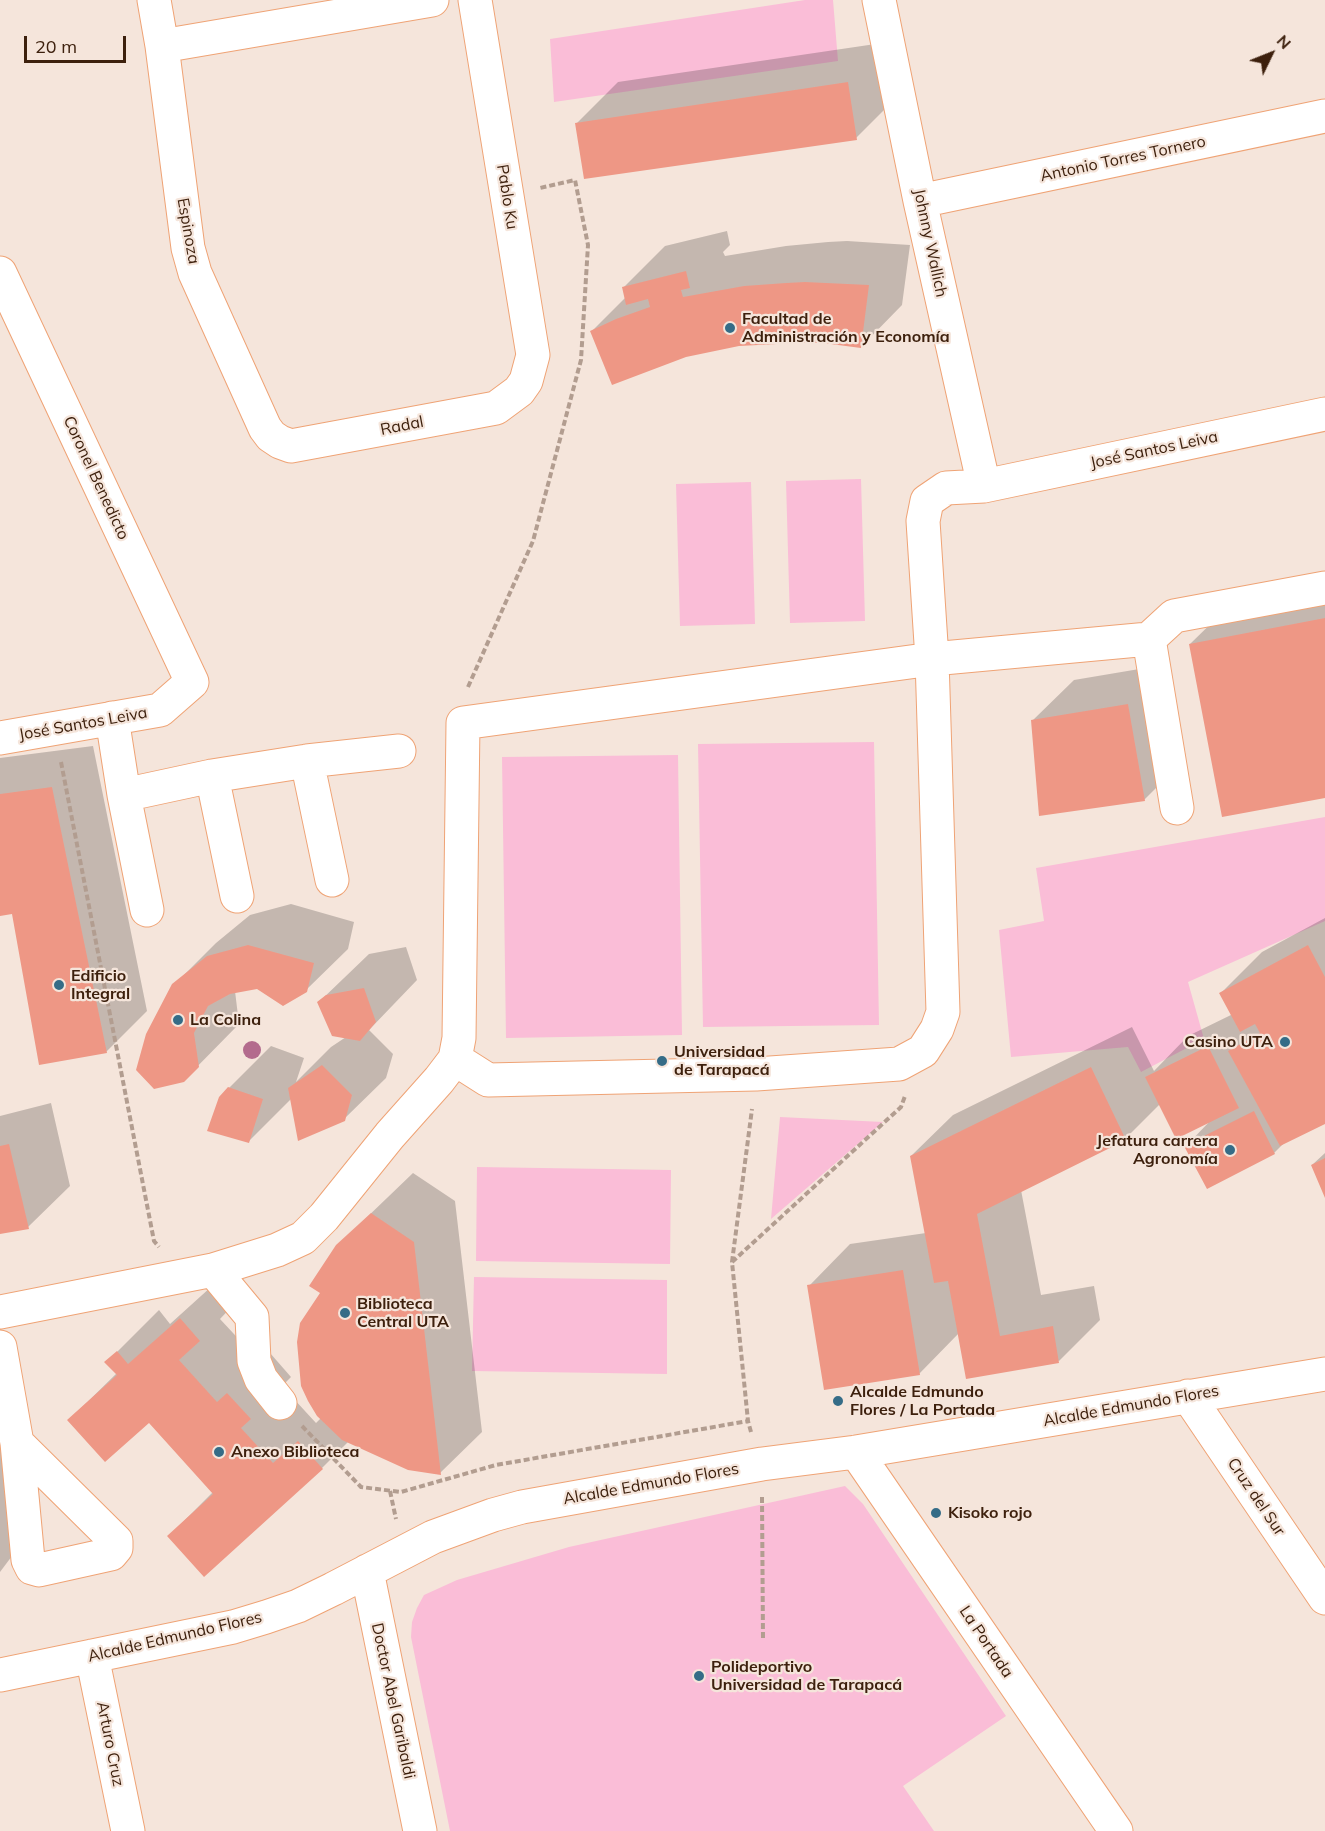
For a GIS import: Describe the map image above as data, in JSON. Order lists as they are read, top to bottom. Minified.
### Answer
{"streets":{"street":["Antonio Torres Tornero","Pablo Ku","Espinoza","Johnny Wallich","Radal","José Santos Leiva","Coronel Benedicto","Alcalde Edmundo Flores","Cruz del Sur","La Portada","Doctor Abel Garibaldi","Arturo Cruz"]},"crossings":[["Antonio Torres Tornero","Johnny Wallich"],["Pablo Ku","Radal"],["Espinoza","Radal"],["Johnny Wallich","José Santos Leiva"],["José Santos Leiva","Coronel Benedicto"],["Alcalde Edmundo Flores","Cruz del Sur"],["Alcalde Edmundo Flores","La Portada"],["Alcalde Edmundo Flores","Doctor Abel Garibaldi"],["Alcalde Edmundo Flores","Arturo Cruz"]],"places":["Facultad de Administración y Economía","Edificio Integral","La Colina","Casino UTA","Universidad de Tarapacá","Jefatura carrera Agronomía","Biblioteca Central UTA","Alcalde Edmundo Flores / La Portada","Anexo Biblioteca","Kisoko rojo","Polideportivo Universidad de Tarapacá"],"scale_bar":"20 m","north":"top right"}
